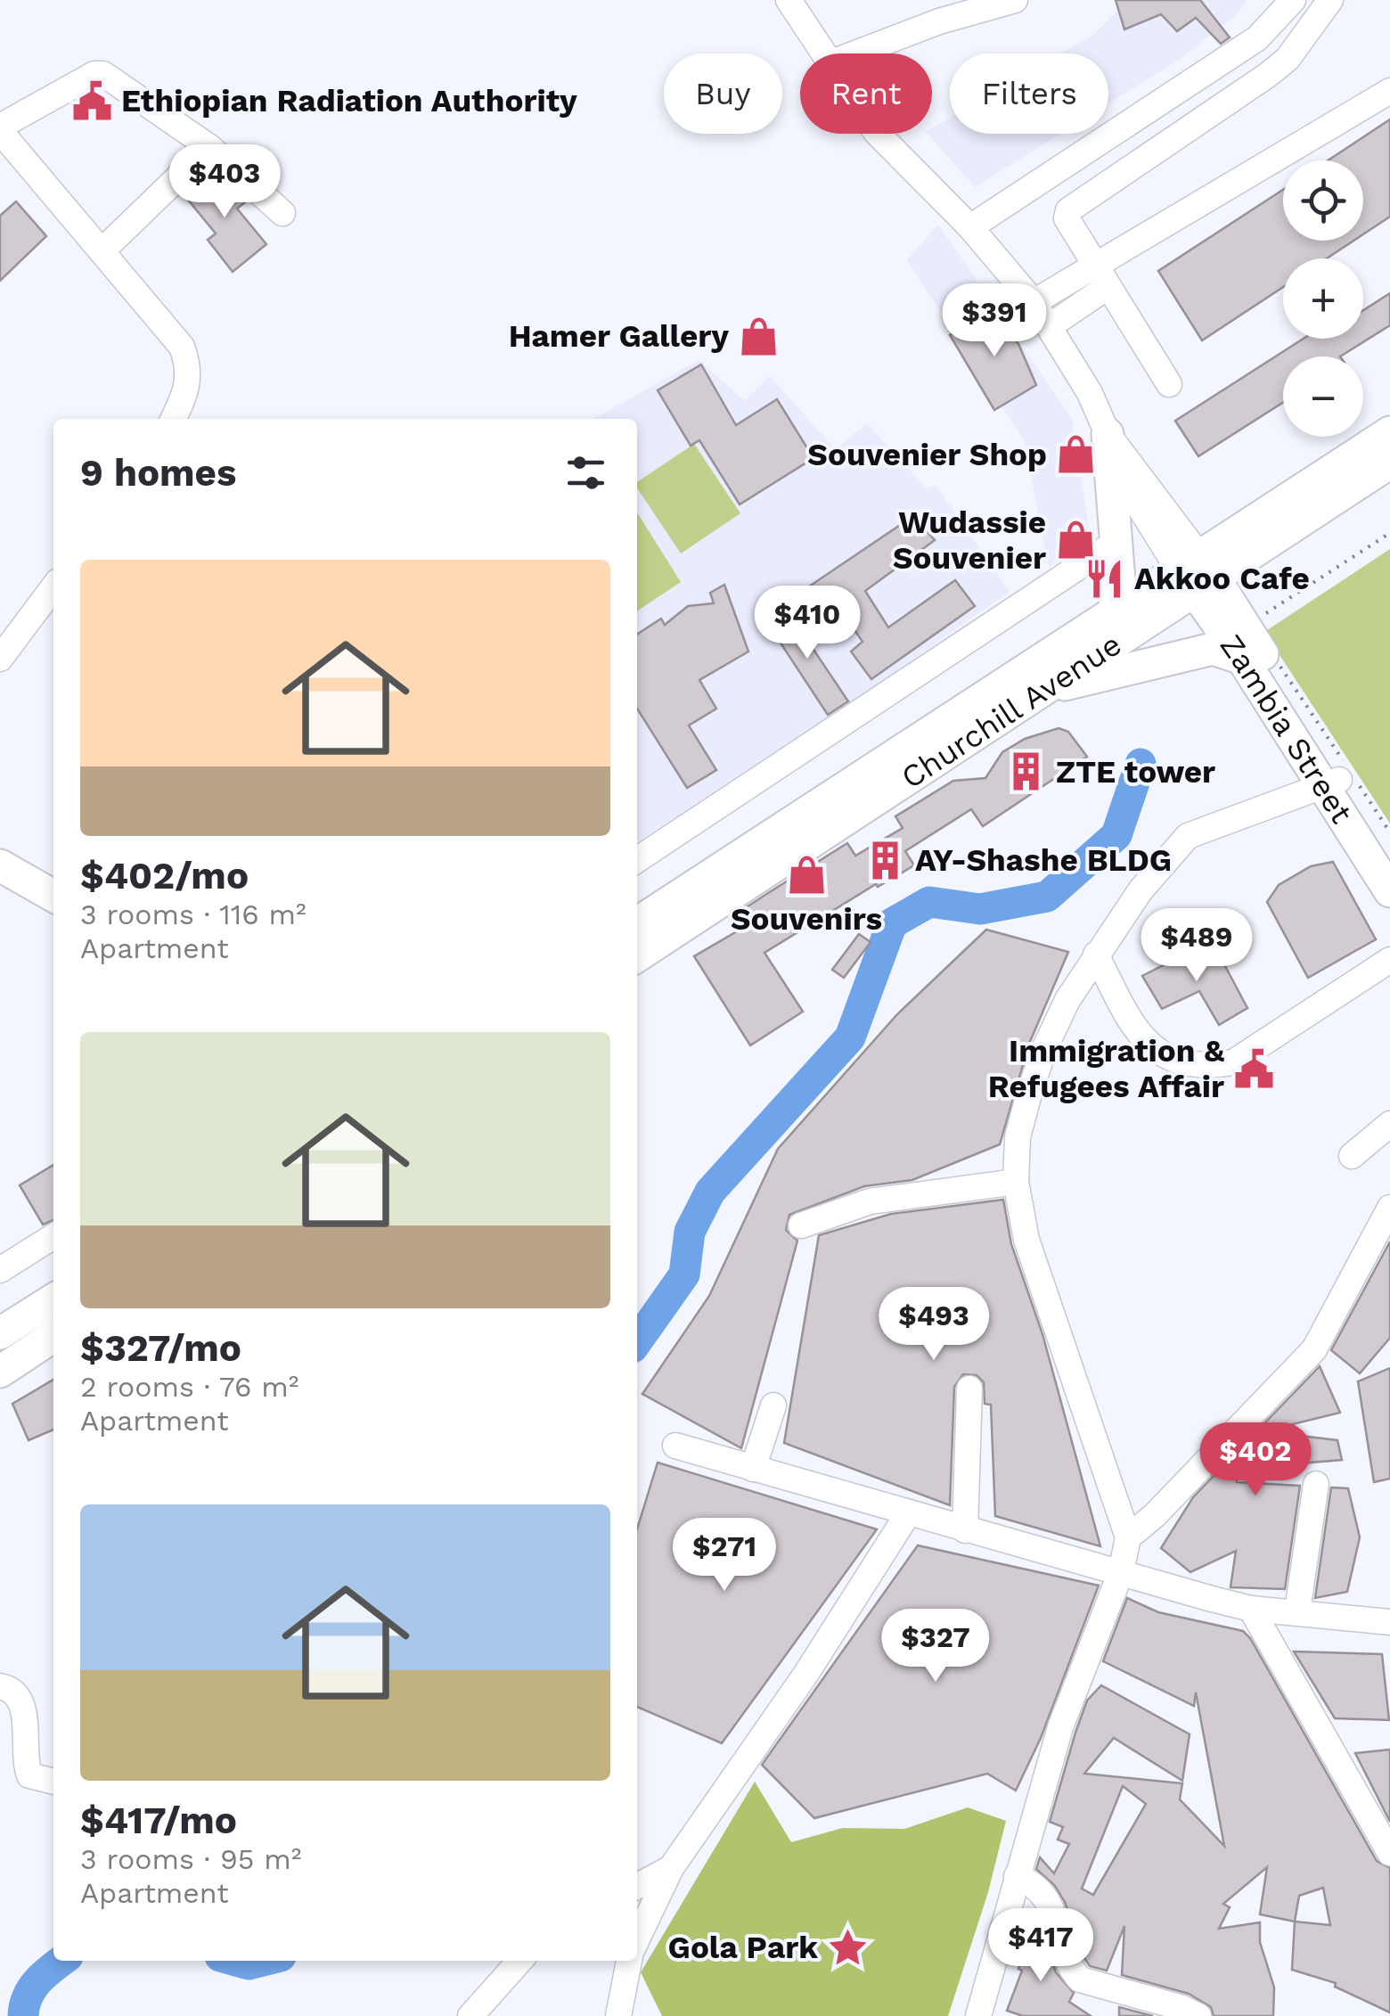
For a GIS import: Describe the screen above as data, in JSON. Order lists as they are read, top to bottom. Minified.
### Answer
{"streets":{"main road":["Churchill Avenue","Zambia Street"]},"crossings":[["Churchill Avenue","Zambia Street"]],"places":{"public building":["Ethiopian Radiation Authority","Immigration & Refugees Affair"],"shop":["Hamer Gallery","Souvenier Shop","Wudassie Souvenier","Souvenirs"],"restaurant":["Akkoo Cafe"],"building":["ZTE tower","AY-Shashe BLDG"],"place":["Gola Park"]},"page":{"chip":["Buy","Rent","Filters"],"price":["$403","$391","$410","$489","$493","$402","$271","$327","$417"],"map_buttons":["+","−"],"heading":"9 homes","list":[{"name":"$402/mo","note":"3 rooms · 116 m² · Apartment"},{"name":"$327/mo","note":"2 rooms · 76 m² · Apartment"},{"name":"$417/mo","note":"3 rooms · 95 m² · Apartment"}]}}
